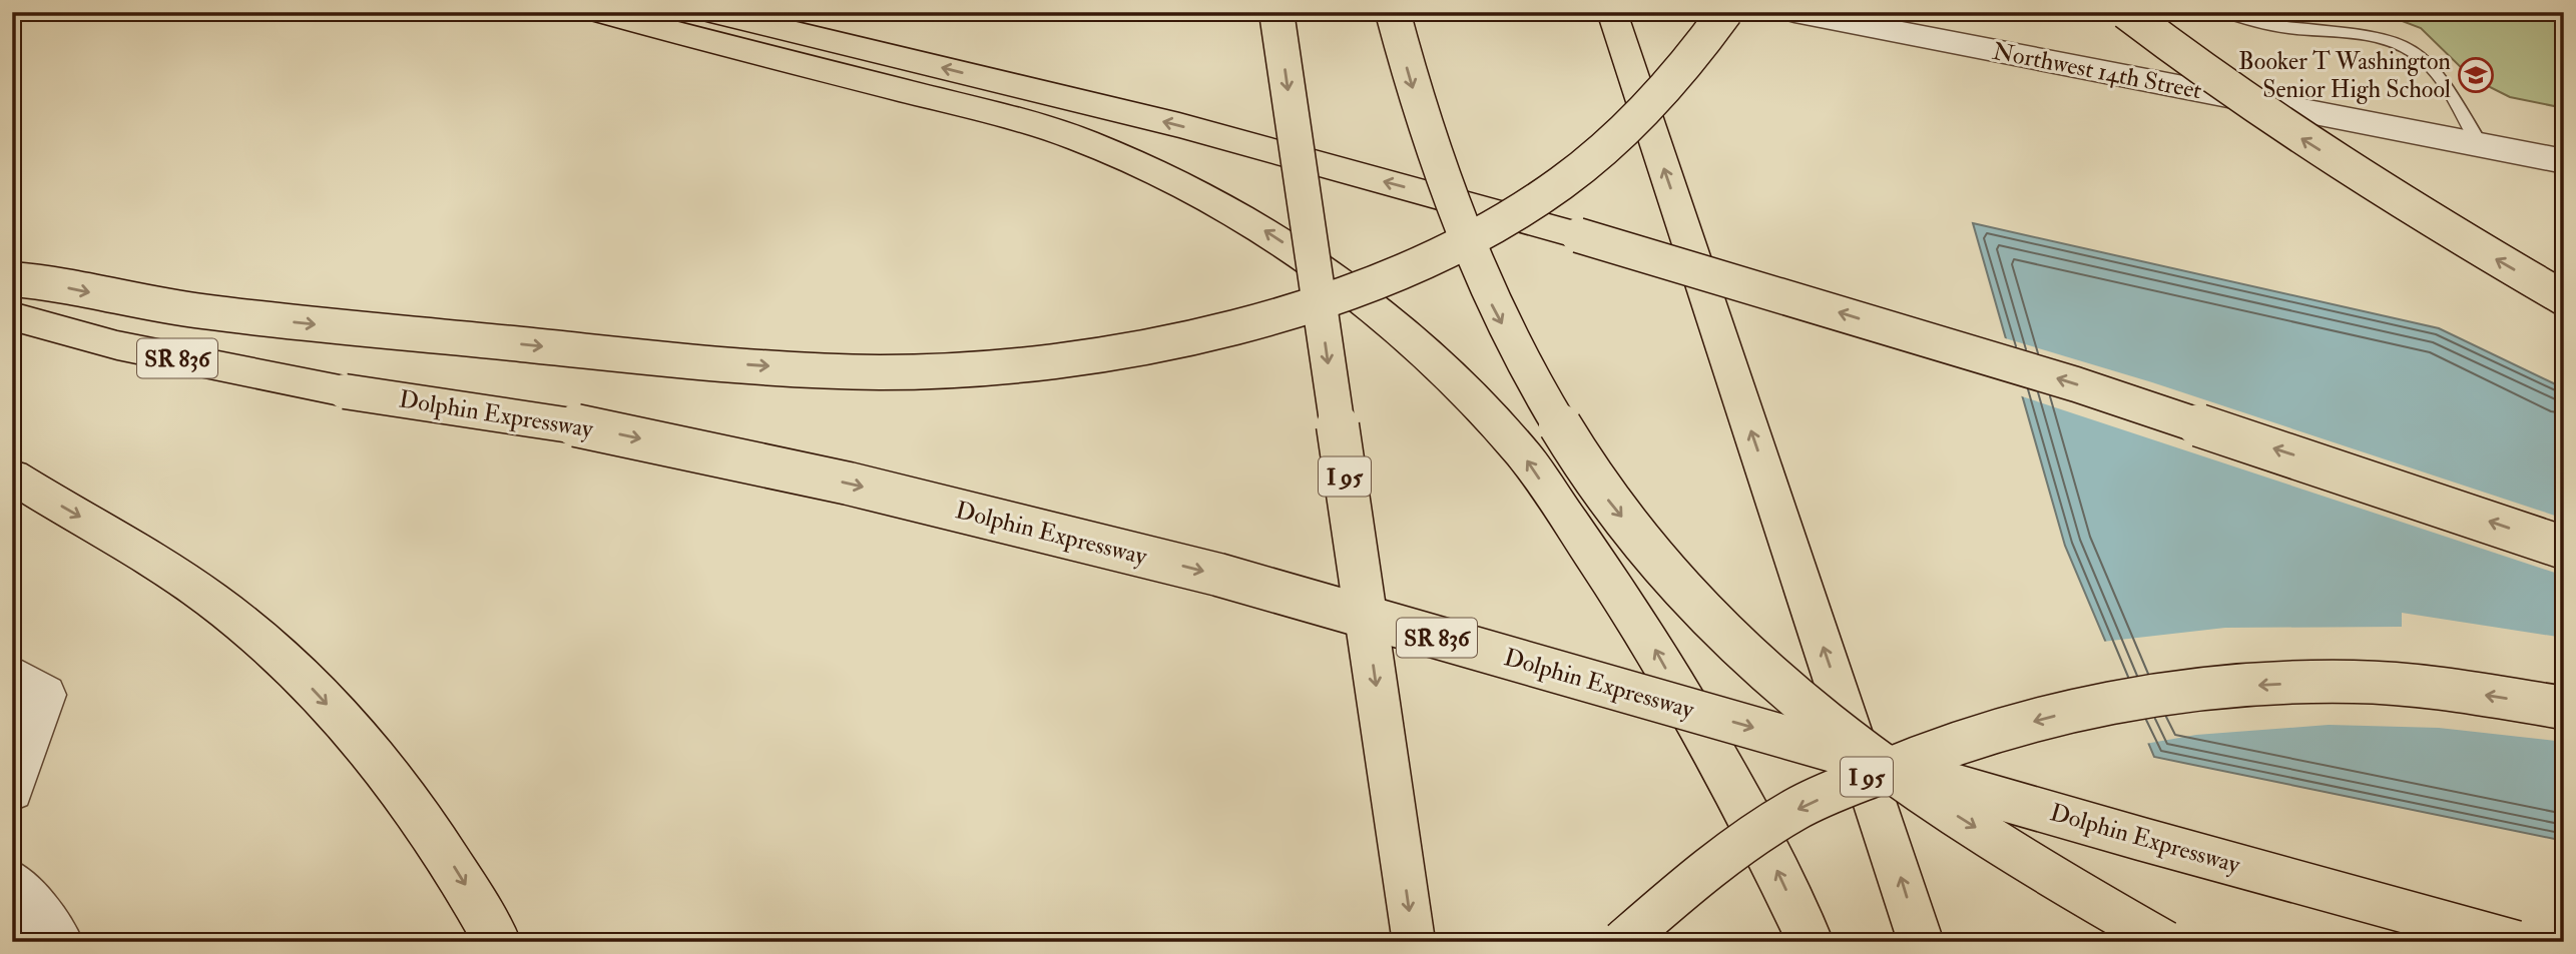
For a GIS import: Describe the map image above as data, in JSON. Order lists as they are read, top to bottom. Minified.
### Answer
{"streets":{"highway":["SR 836","Dolphin Expressway","I 95"],"street":["Northwest 14th Street"]},"one_way":["Dolphin Expressway"],"places":{"school or university":["Booker T Washington Senior High School"]}}
